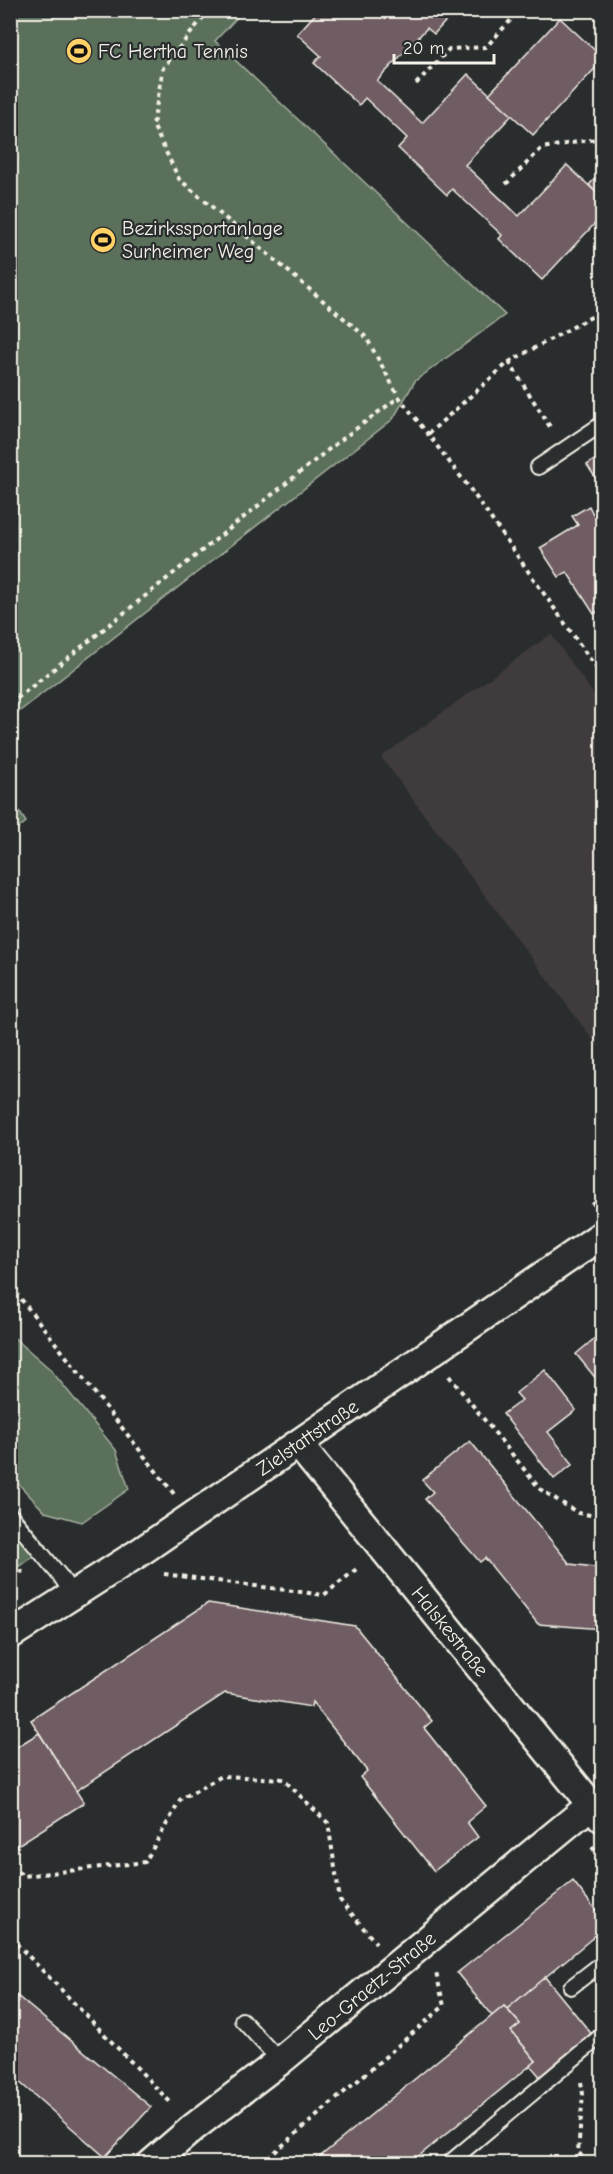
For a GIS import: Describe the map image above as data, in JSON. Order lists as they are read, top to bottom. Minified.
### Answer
{"streets":{"street":["Zielstattstraße","Halskestraße","Leo-Graetz-Straße"]},"crossings":[["Zielstattstraße","Halskestraße"],["Halskestraße","Leo-Graetz-Straße"]],"places":{"sports":["FC Hertha Tennis","Bezirkssportanlage Surheimer Weg"]},"scale_bar":"20 m"}
